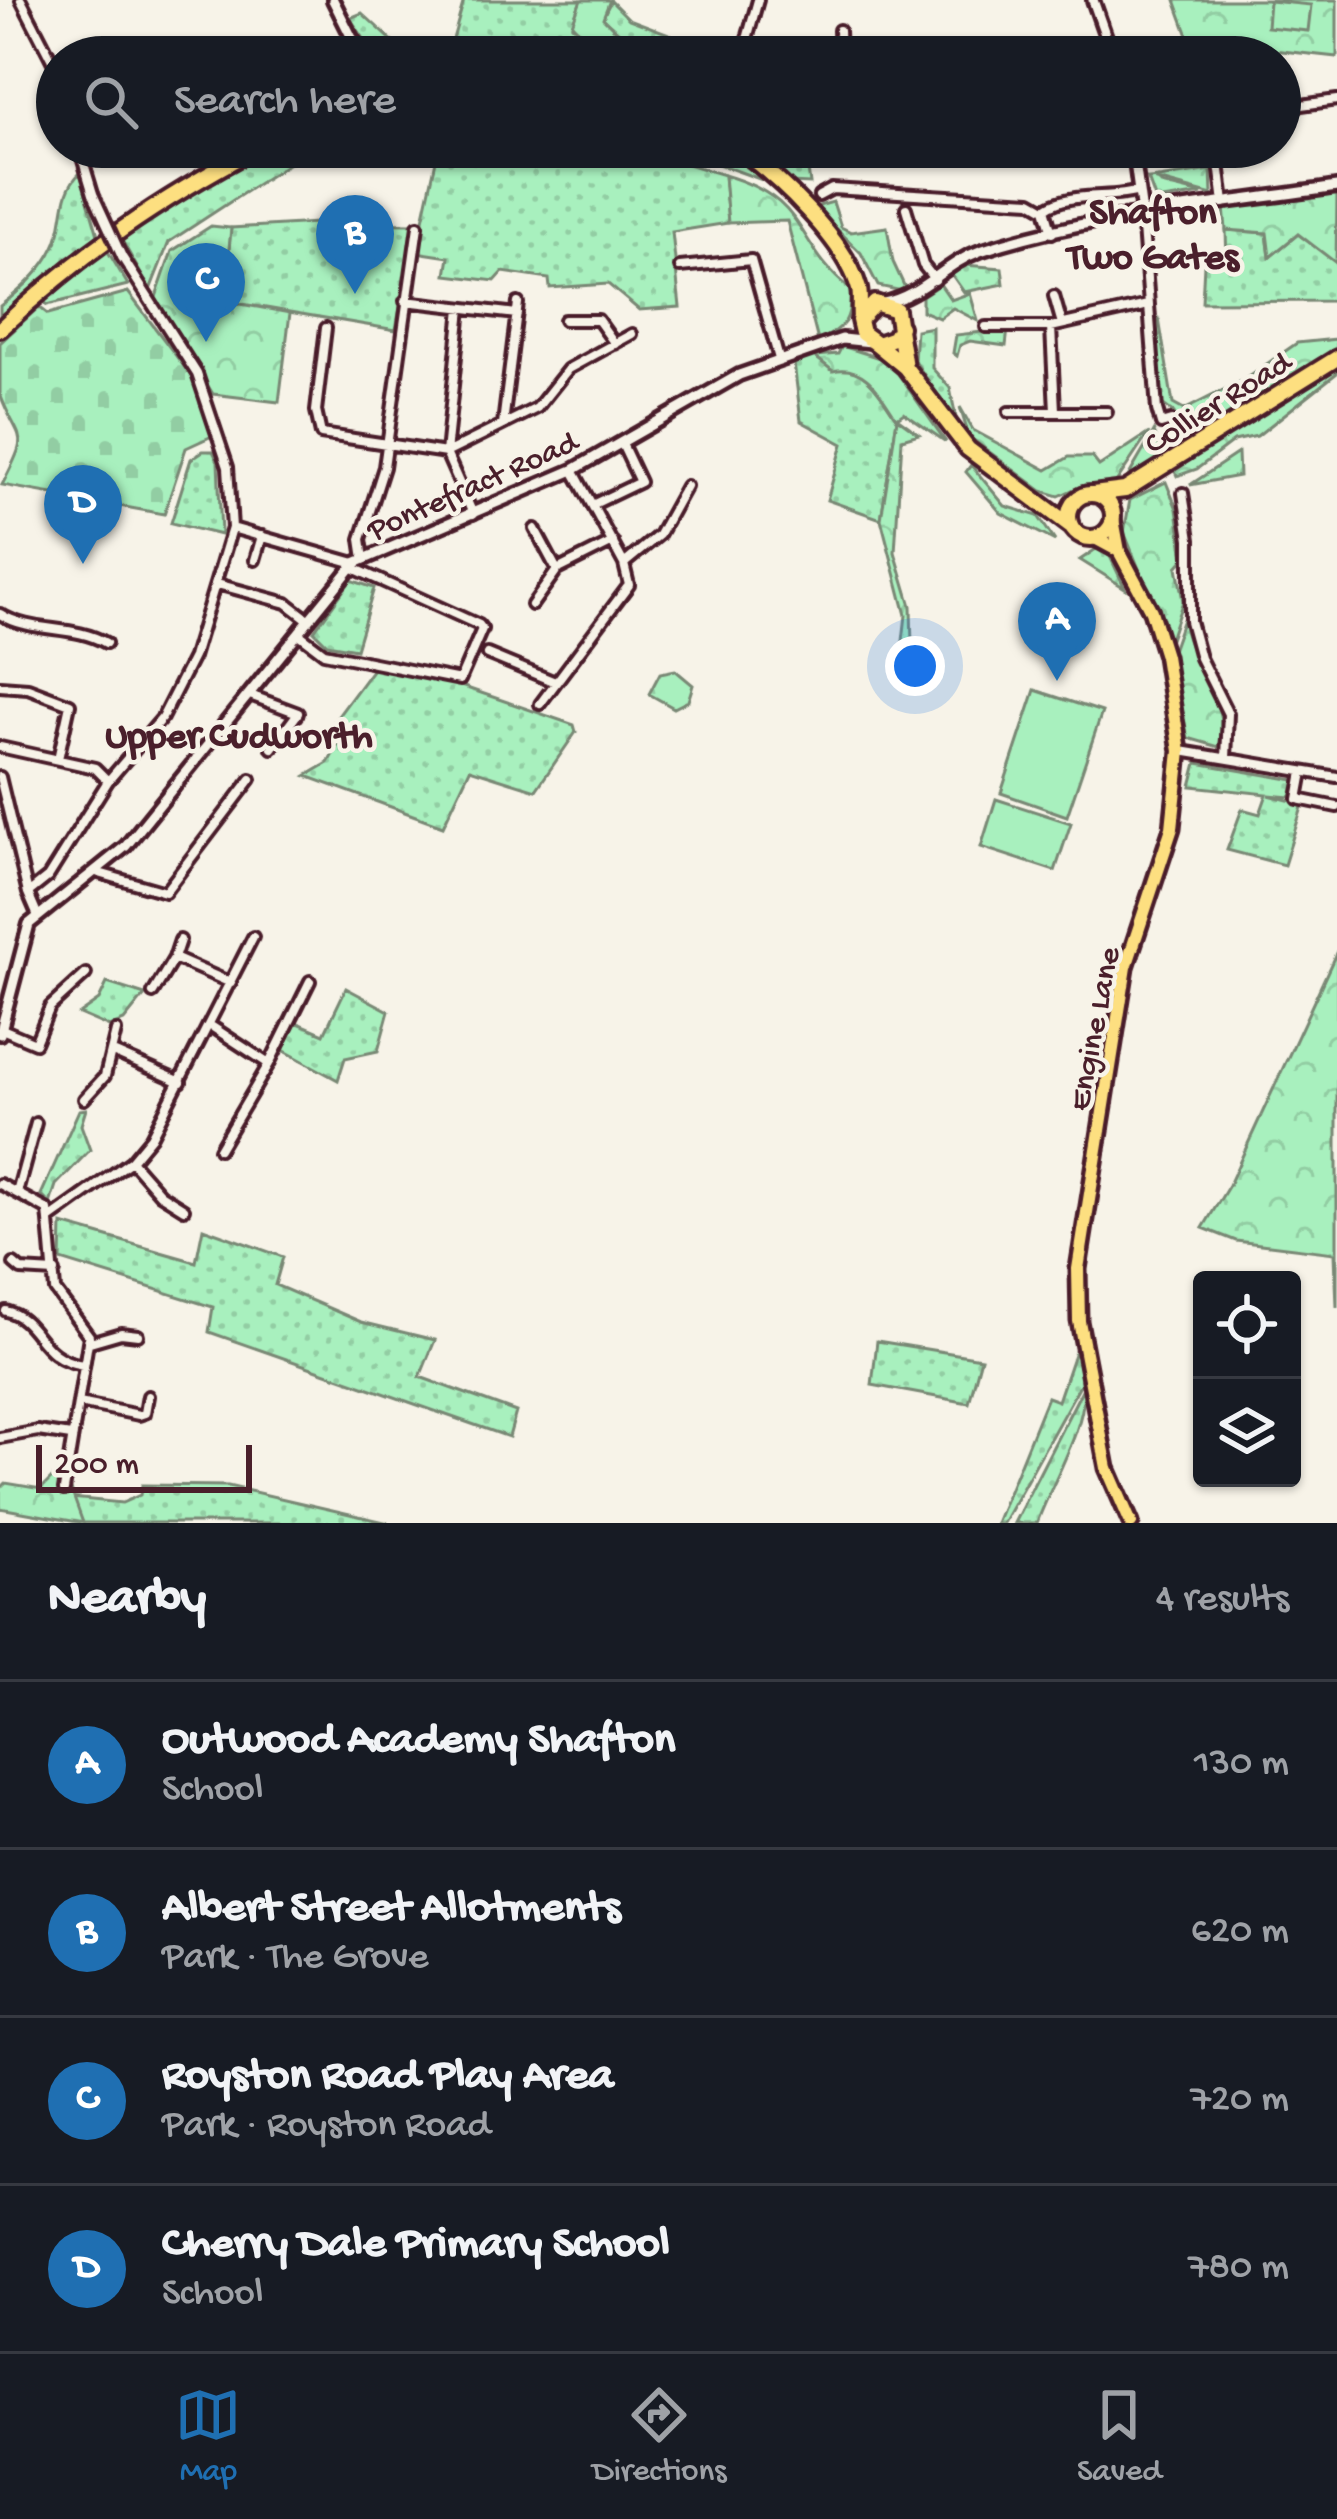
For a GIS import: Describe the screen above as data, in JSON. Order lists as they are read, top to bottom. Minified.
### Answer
{"streets":{"highway":["Collier Road"],"main road":["Engine Lane"],"street":["Pontefract Road"]},"crossings":[["Collier Road","Engine Lane"]],"districts":["Shafton Two Gates","Upper Cudworth"],"scale_bar":"200 m","page":{"search":"Search here","pins":["B","C","D","A"],"scale":"200 m","heading":["Nearby","4 results"],"list":[{"mark":"A","name":"Outwood Academy Shafton","note":"School","value":"130 m"},{"mark":"B","name":"Albert Street Allotments","note":"Park · The Grove","value":"620 m"},{"mark":"C","name":"Royston Road Play Area","note":"Park · Royston Road","value":"720 m"},{"mark":"D","name":"Cherry Dale Primary School","note":"School","value":"780 m"}],"nav":["Map","Directions","Saved"]}}
